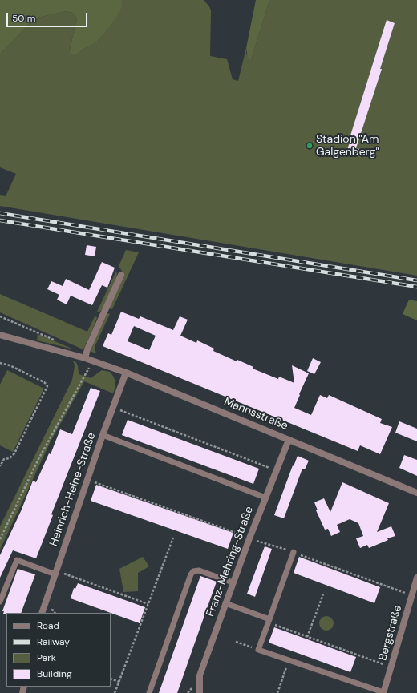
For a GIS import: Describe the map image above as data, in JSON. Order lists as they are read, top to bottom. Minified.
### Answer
{"streets":{"street":["Mannsstraße","Heinrich-Heine-Straße","Franz-Mehring-Straße","Bergstraße"]},"crossings":[["Mannsstraße","Heinrich-Heine-Straße"],["Mannsstraße","Franz-Mehring-Straße"]],"places":["Stadion \"Am Galgenberg\""],"legend":["Road","Railway","Park","Building"],"scale_bar":"50 m"}
